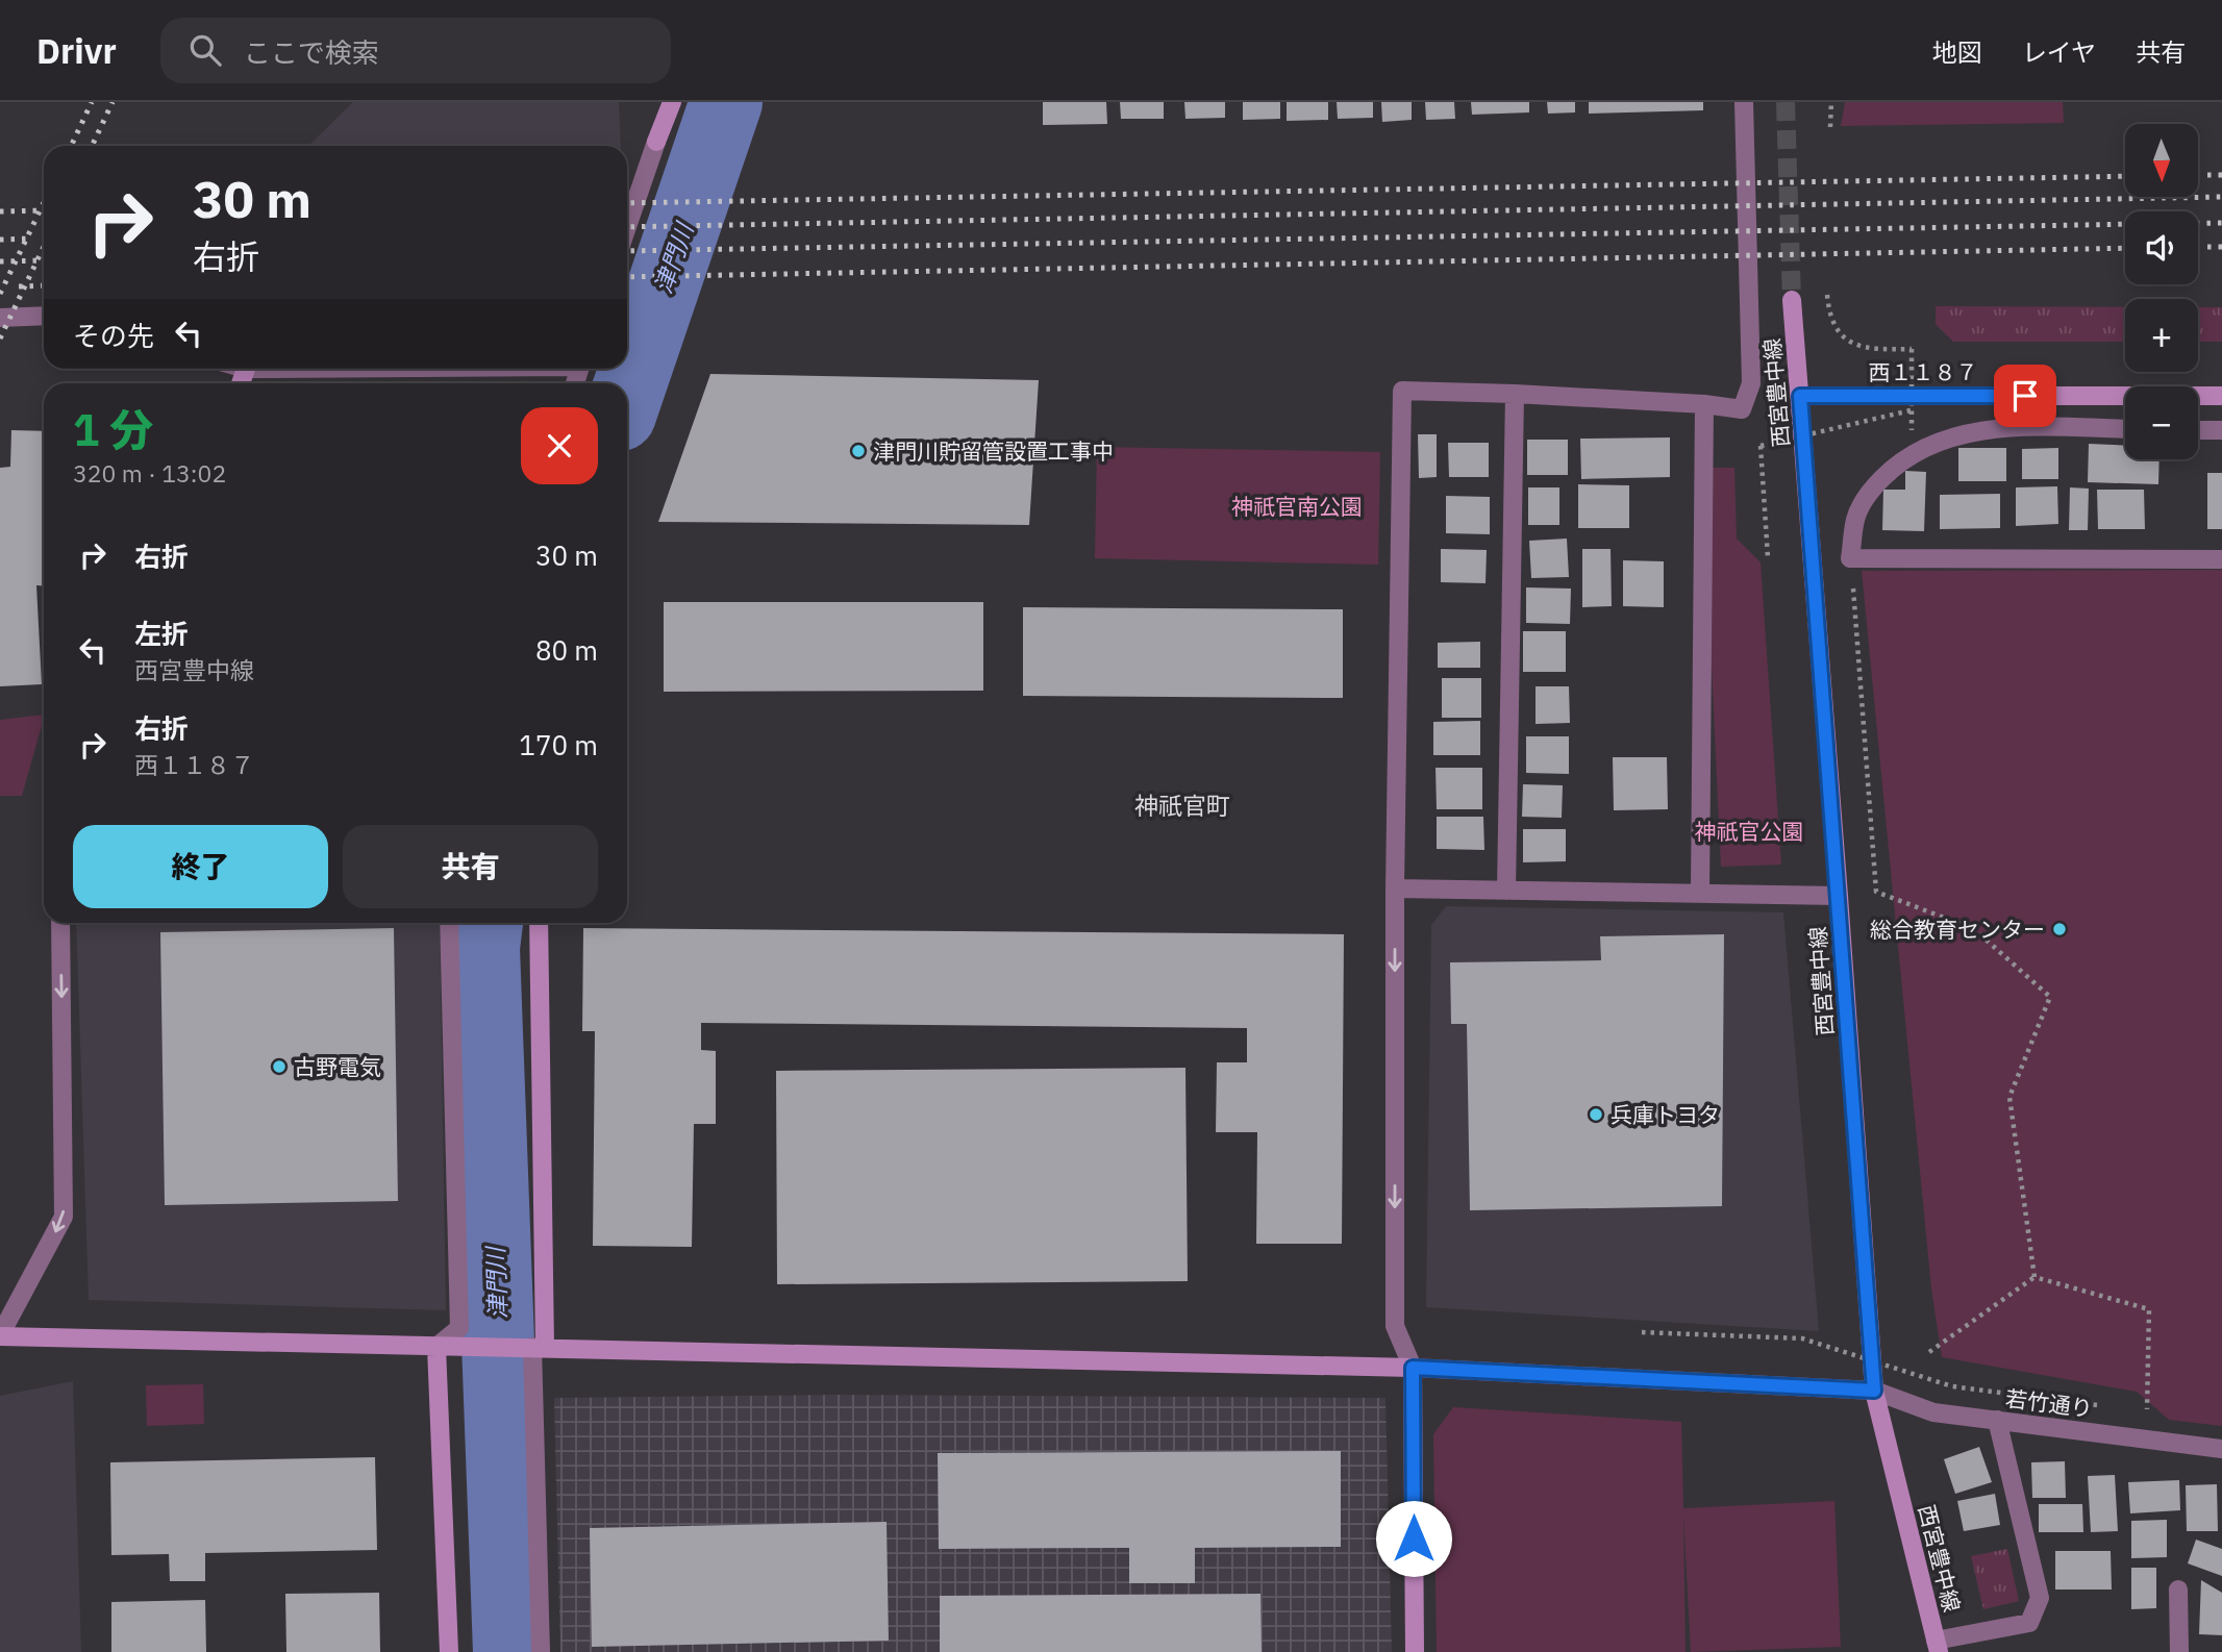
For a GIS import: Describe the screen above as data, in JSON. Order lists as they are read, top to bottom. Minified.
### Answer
{"streets":{"street":["西１１８７","西宮豊中線","若竹通り"]},"crossings":[["西１１８７","西宮豊中線"],["西宮豊中線","若竹通り"]],"districts":["神祇官町"],"water":["津門川"],"parks":["神祇官南公園","神祇官公園"],"places":["津門川貯留管設置工事中","総合教育センター","古野電気","兵庫トヨタ"],"north":"bottom","page":{"header":"Drivr","search":"ここで検索","nav":["地図","レイヤ","共有"],"map_buttons":["+","−"],"turn":["30 m","右折"],"then":"その先","heading":["1 分","320 m · 13:02"],"list":[{"name":"右折","value":"30 m"},{"name":"左折","note":"西宮豊中線","value":"80 m"},{"name":"右折","note":"西１１８７","value":"170 m"}],"buttons":["終了","共有"]}}
